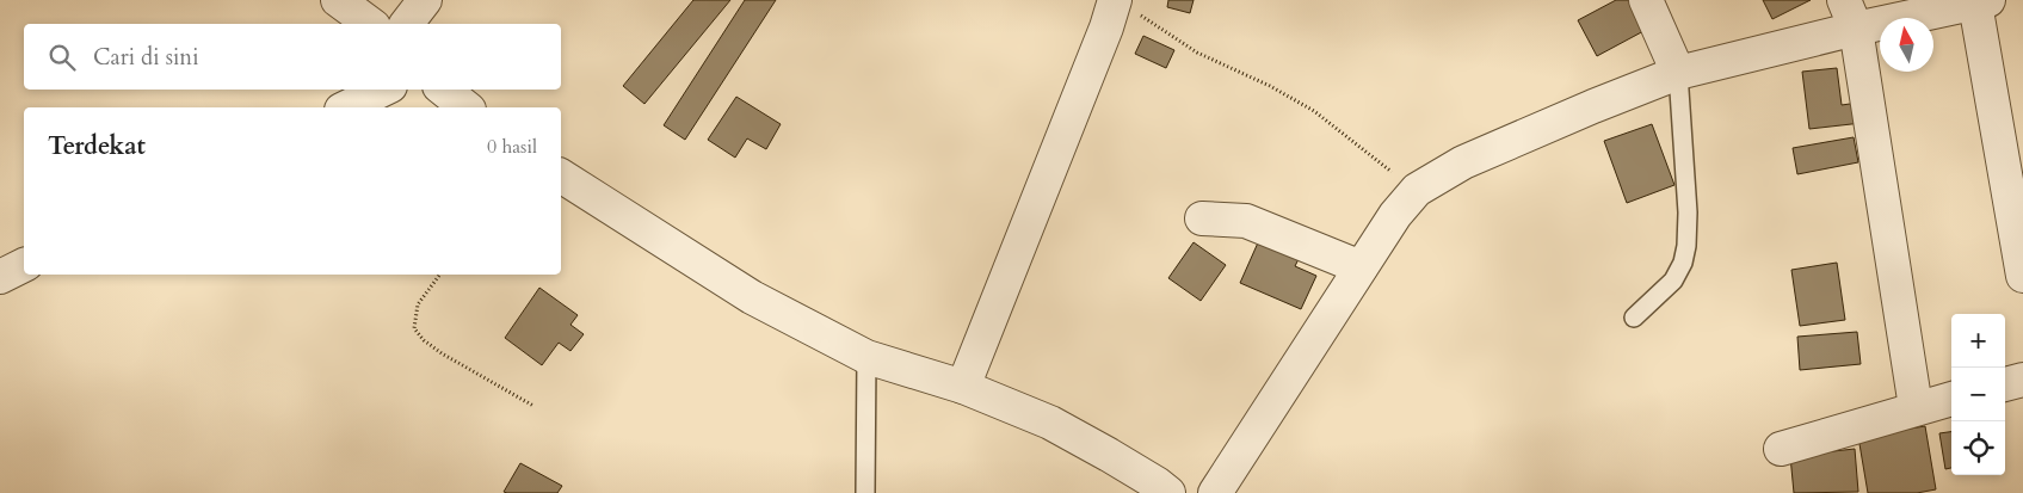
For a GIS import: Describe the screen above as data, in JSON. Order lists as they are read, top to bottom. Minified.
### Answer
{"north":"top","page":{"search":"Cari di sini","heading":["Terdekat","0 hasil"],"map_buttons":["+","−"]}}
